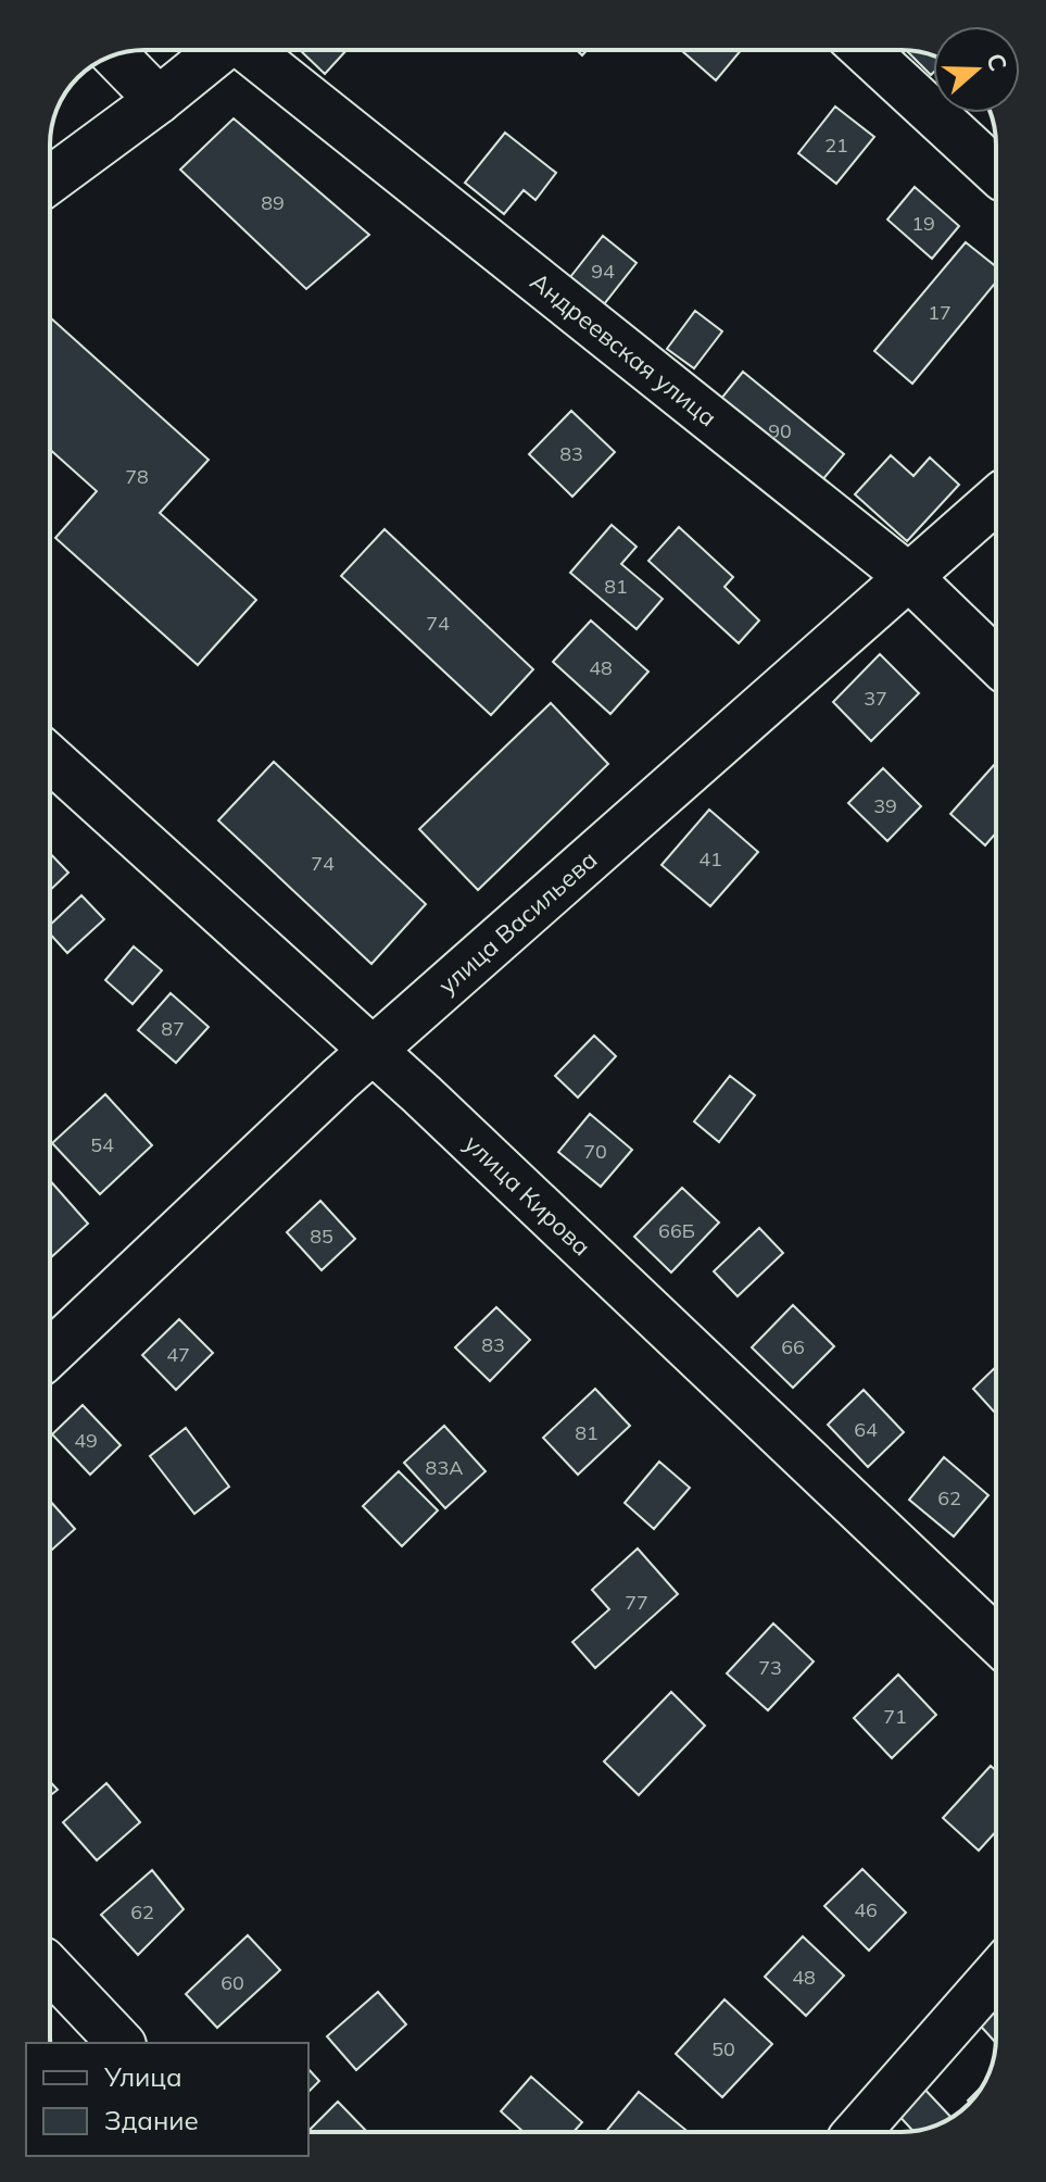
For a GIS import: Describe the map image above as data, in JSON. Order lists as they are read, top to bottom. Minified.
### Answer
{"streets":{"street":["Андреевская улица","улица Васильева","улица Кирова"]},"crossings":[["Андреевская улица","улица Васильева"],["улица Васильева","улица Кирова"]],"house_numbers":["21","89","19","94","17","90","83","78","81","74","48","37","39","41","74","87","54","70","66Б","85","83","66","47","64","81","49","83А","62","77","73","71","46","62","48","60","50"],"legend":["Улица","Здание"],"north":"right"}
